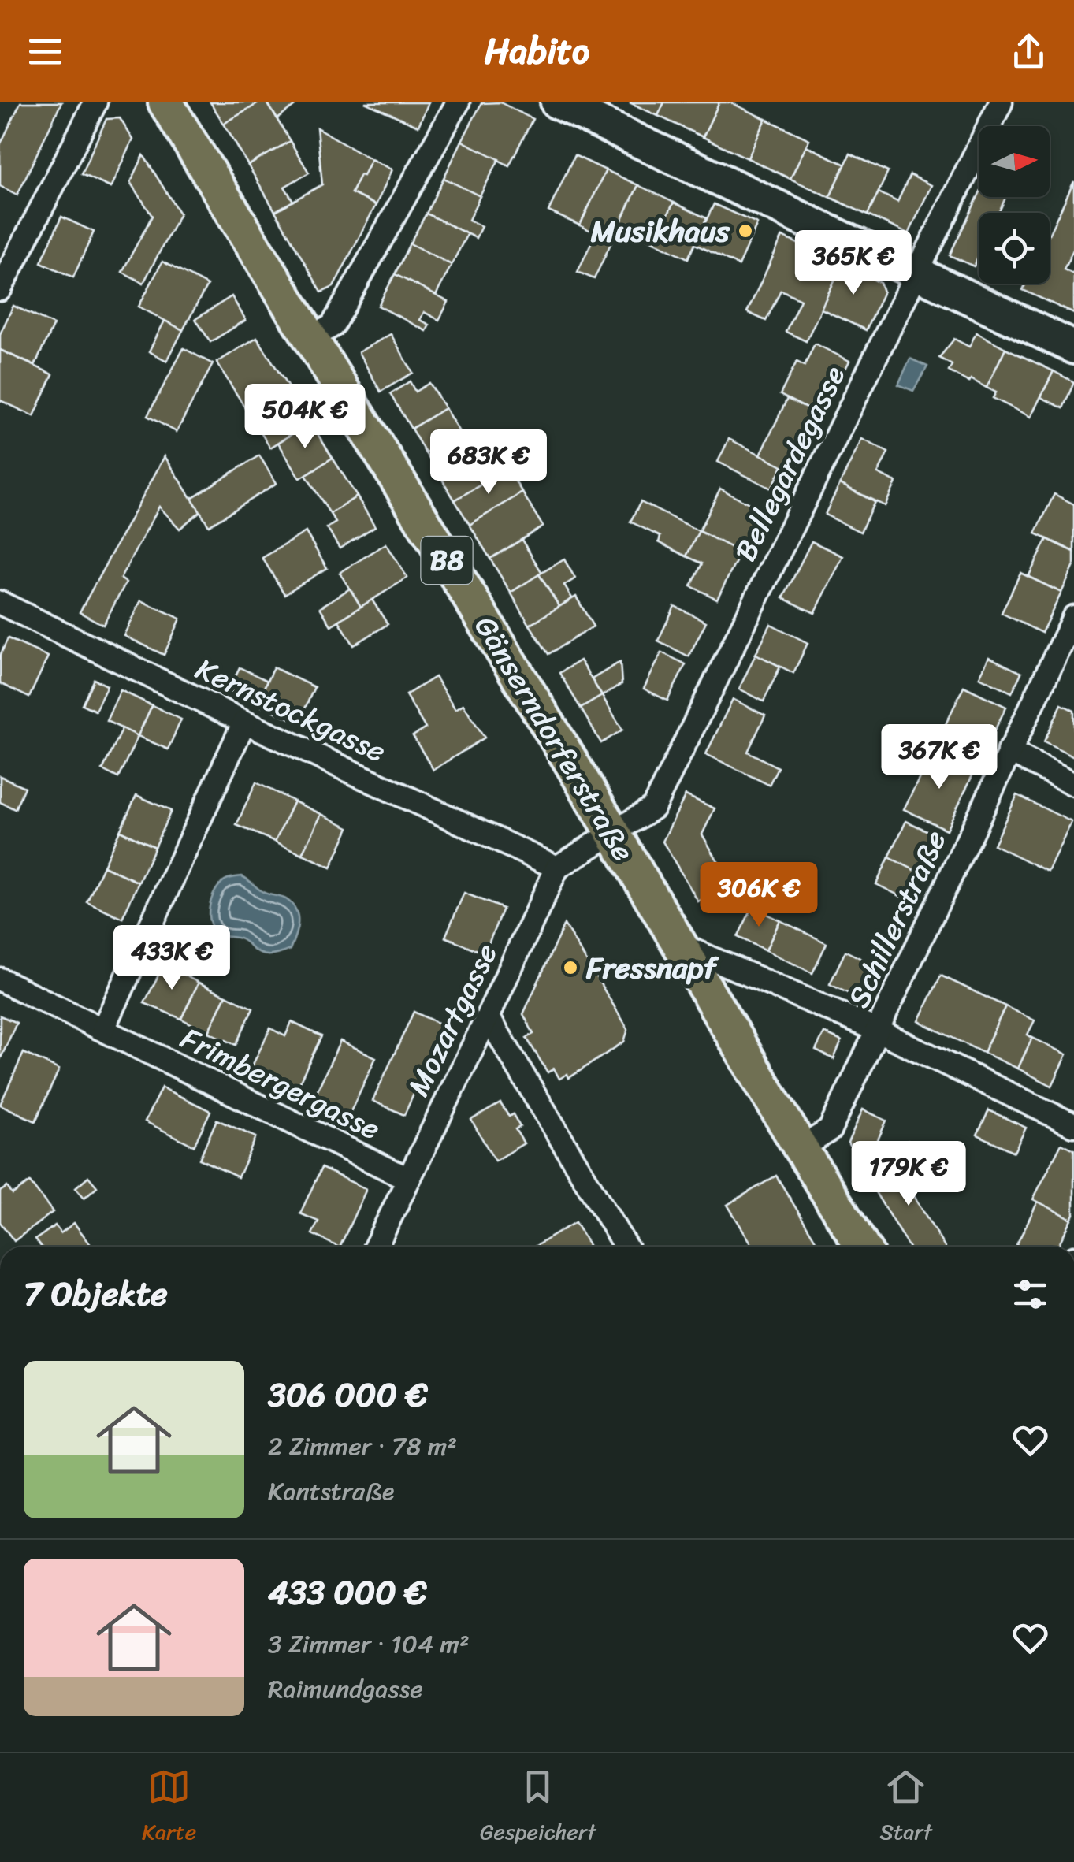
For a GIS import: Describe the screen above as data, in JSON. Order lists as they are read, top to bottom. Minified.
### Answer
{"streets":{"main road":["B8","Gänserndorferstraße"],"street":["Bellegardegasse","Kernstockgasse","Schillerstraße","Mozartgasse","Frimbergergasse"]},"crossings":[["Bellegardegasse","Gänserndorferstraße"],["Kernstockgasse","Mozartgasse"],["Gänserndorferstraße","Schillerstraße"],["Mozartgasse","Frimbergergasse"]],"places":["Musikhaus","Fressnapf"],"north":"right","page":{"header":"Habito","price":["365K €","504K €","683K €","367K €","306K €","433K €","179K €"],"heading":"7 Objekte","list":[{"name":"306 000 €","note":"2 Zimmer · 78 m² · Kantstraße"},{"name":"433 000 €","note":"3 Zimmer · 104 m² · Raimundgasse"}],"tabs":["Karte","Gespeichert","Start"]}}
